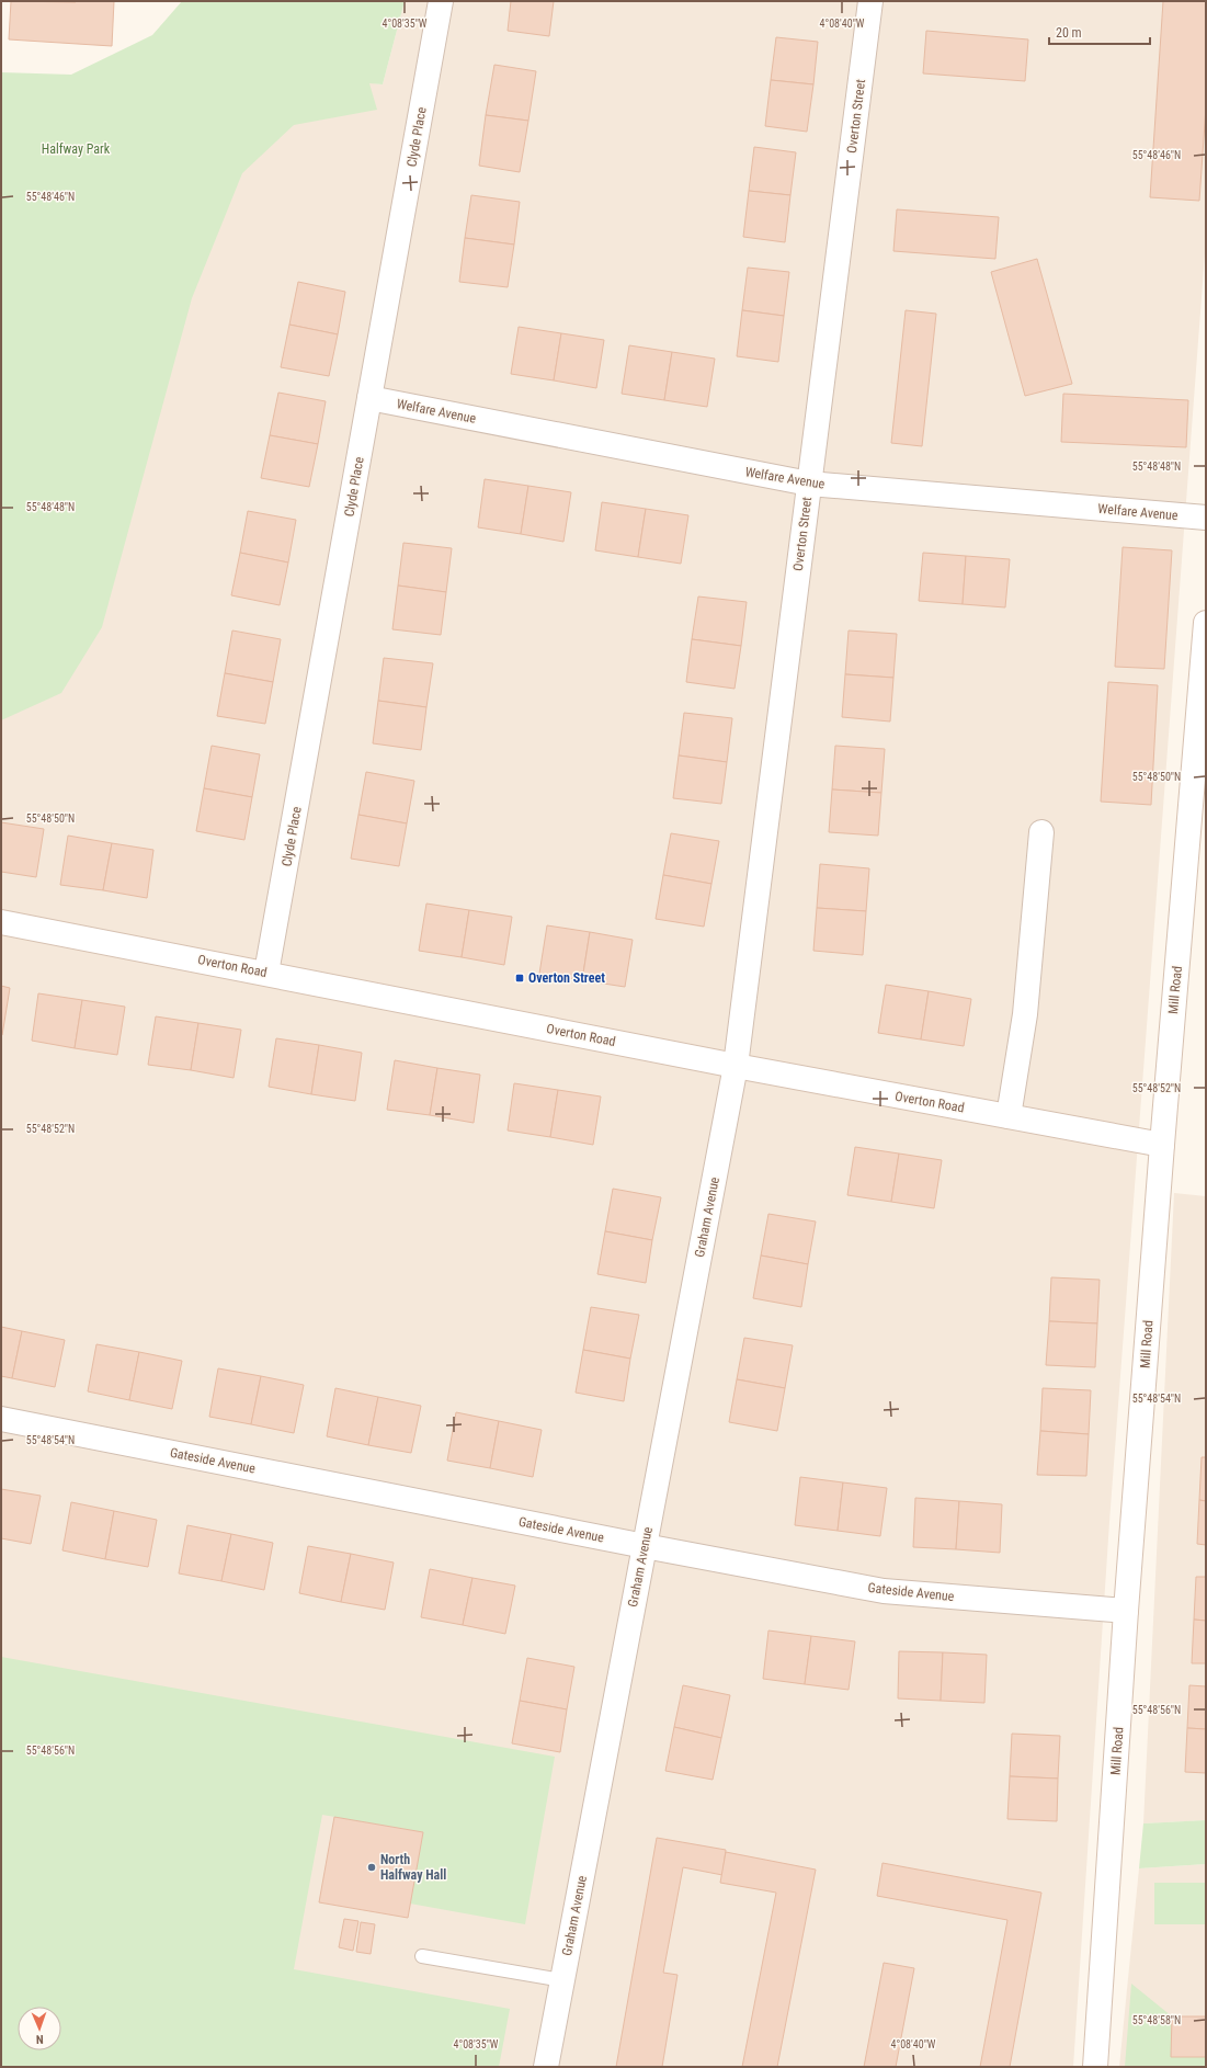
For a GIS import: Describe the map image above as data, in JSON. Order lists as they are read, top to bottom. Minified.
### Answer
{"streets":{"street":["Overton Street","Clyde Place","Welfare Avenue","Overton Road","Mill Road","Graham Avenue","Gateside Avenue"]},"crossings":[["Overton Street","Welfare Avenue"],["Overton Street","Overton Road"],["Overton Street","Graham Avenue"],["Clyde Place","Welfare Avenue"],["Clyde Place","Overton Road"],["Overton Road","Mill Road"],["Overton Road","Graham Avenue"],["Mill Road","Gateside Avenue"],["Graham Avenue","Gateside Avenue"]],"parks":["Halfway Park"],"places":{"transit":["Overton Street"],"other":["North Halfway Hall"]},"scale_bar":"20 m","north":"bottom","coordinates":["4°08'35\"W","4°08'40\"W","55°48'46\"N","55°48'48\"N","55°48'50\"N","55°48'52\"N","55°48'54\"N","55°48'56\"N","55°48'58\"N"]}
